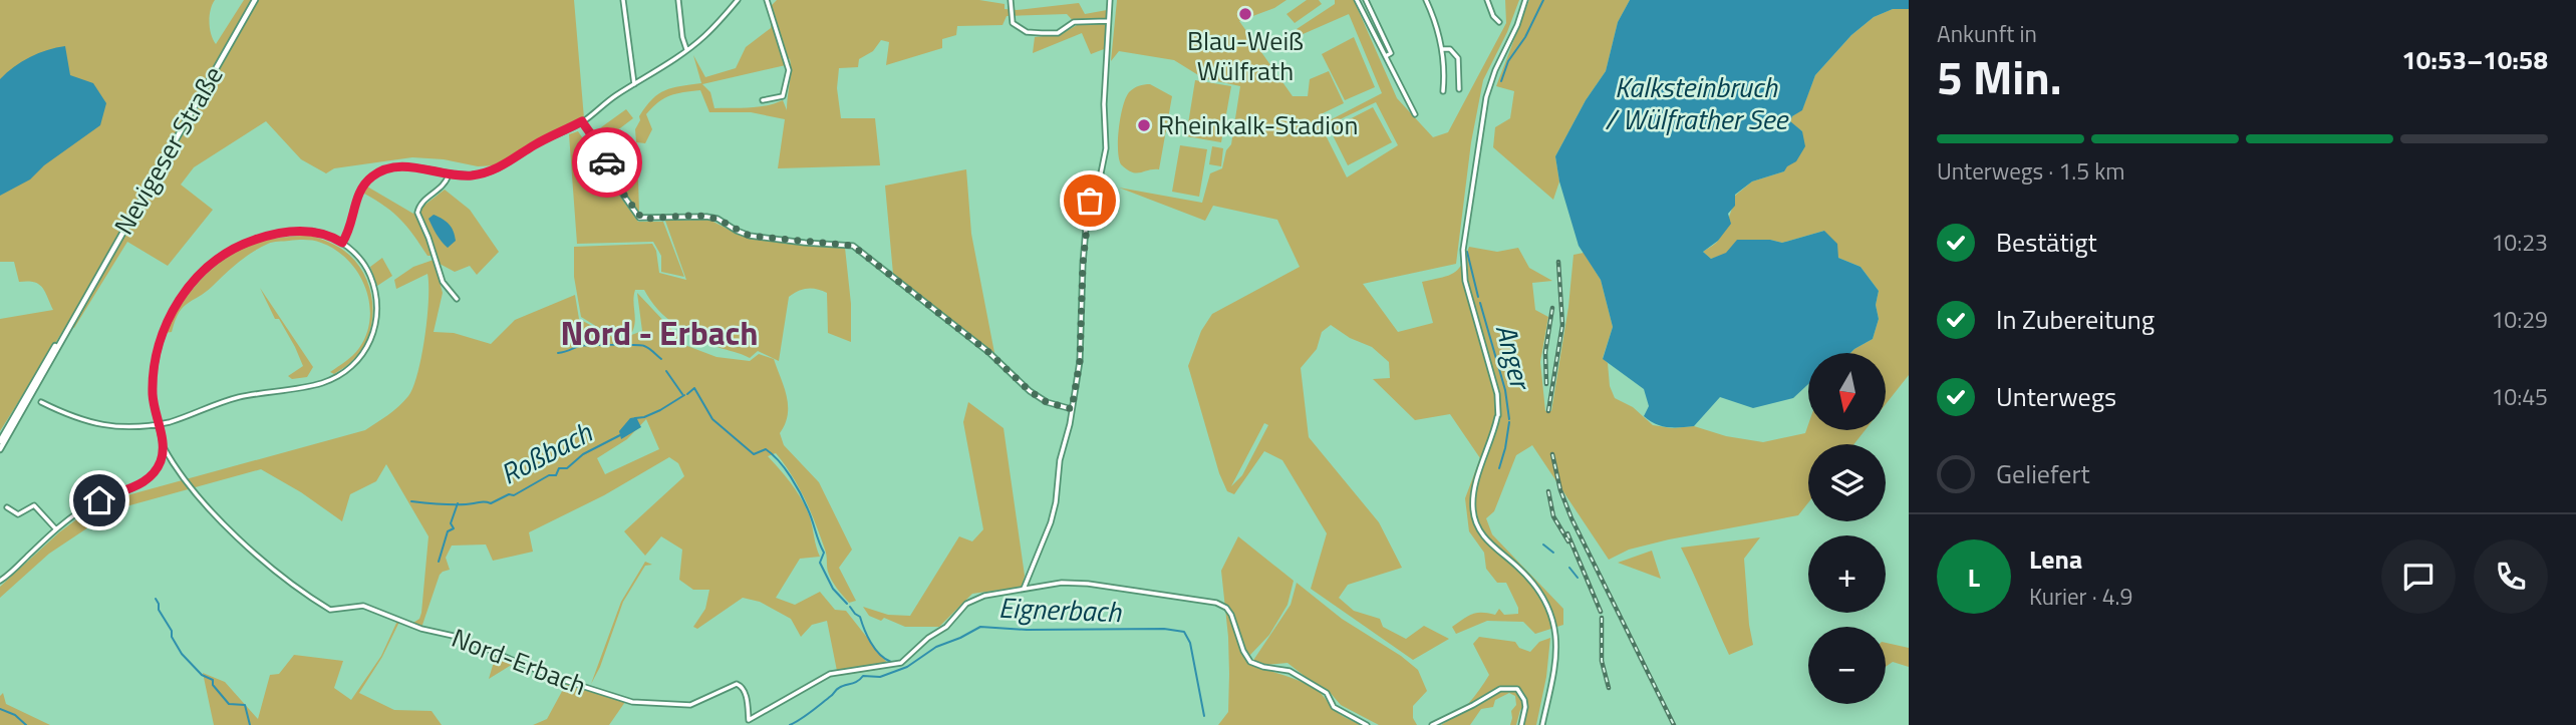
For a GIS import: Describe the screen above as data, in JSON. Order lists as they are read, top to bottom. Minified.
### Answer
{"streets":{"main road":["Nevigeser Straße"],"street":["Nord-Erbach"]},"districts":["Nord - Erbach"],"water":["Kalksteinbruch / Wülfrather See","Anger","Roßbach","Eignerbach"],"places":["Blau-Weiß Wülfrath","Rheinkalk-Stadion"],"north":"bottom","page":{"heading":["5 Min.","Ankunft in","10:53–10:58"],"panel":["Lena","Kurier · 4.9"],"bar":"Unterwegs · 1.5 km","list":[["Bestätigt","10:23"],["In Zubereitung","10:29"],["Unterwegs","10:45"],"Geliefert"],"map_buttons":["+","−"],"round":"L"}}
